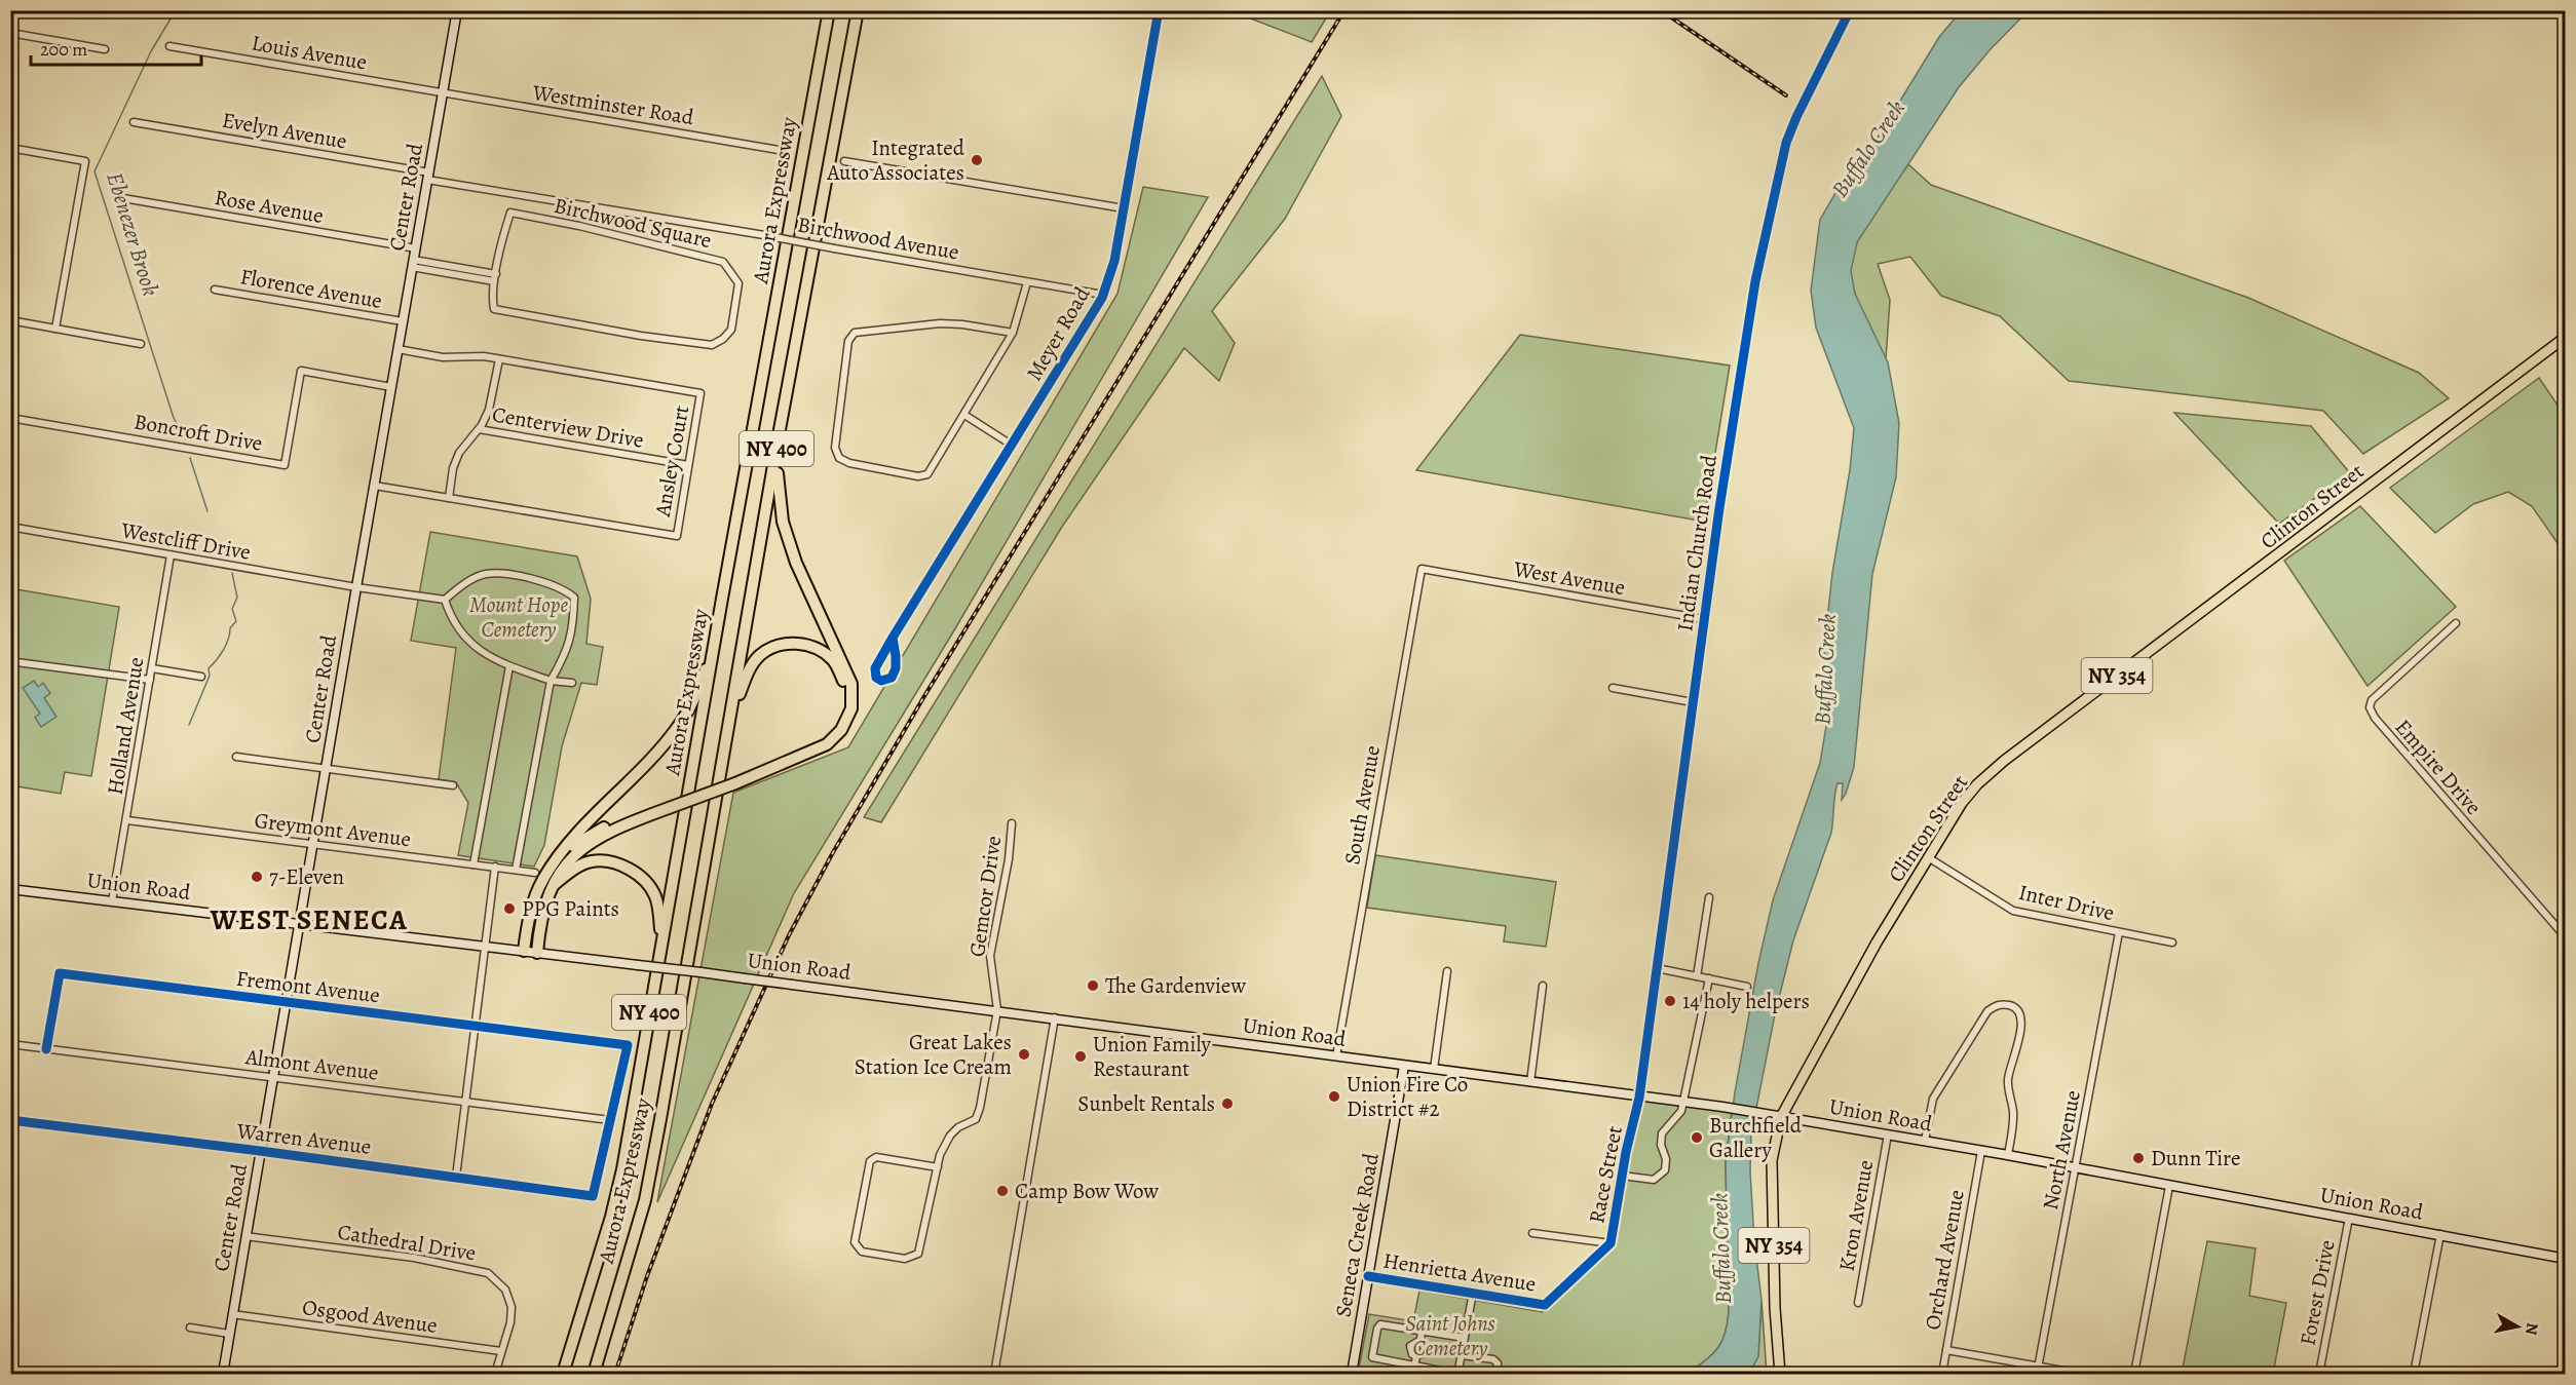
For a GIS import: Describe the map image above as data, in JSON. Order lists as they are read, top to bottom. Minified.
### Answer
{"streets":{"highway":["Aurora Expressway","NY 400"],"main road":["Center Road","Clinton Street","Indian Church Road","NY 354","Union Road","Seneca Creek Road"],"street":["Louis Avenue","Westminster Road","Evelyn Avenue","Rose Avenue","Birchwood Square","Birchwood Avenue","Florence Avenue","Meyer Road","Centerview Drive","Boncroft Drive","Ansley Court","Westcliff Drive","West Avenue","Holland Avenue","Empire Drive","South Avenue","Greymont Avenue","Gemcor Drive","Inter Drive","Fremont Avenue","Almont Avenue","Warren Avenue","North Avenue","Race Street","Kron Avenue","Cathedral Drive","Orchard Avenue","Henrietta Avenue","Forest Drive","Osgood Avenue"]},"crossings":[["Louis Avenue","Westminster Road"],["Louis Avenue","Center Road"],["Westminster Road","Center Road"],["Evelyn Avenue","Center Road"],["Evelyn Avenue","Birchwood Avenue"],["Center Road","Rose Avenue"],["Center Road","Birchwood Avenue"],["Center Road","Florence Avenue"],["Center Road","Boncroft Drive"],["Center Road","Ansley Court"],["Center Road","Westcliff Drive"],["Center Road","Greymont Avenue"],["Center Road","Union Road"],["Center Road","Fremont Avenue"],["Center Road","Almont Avenue"],["Center Road","Warren Avenue"],["Center Road","Cathedral Drive"],["Center Road","Osgood Avenue"],["Birchwood Avenue","Meyer Road"],["Centerview Drive","Ansley Court"],["Clinton Street","Union Road"],["Clinton Street","Inter Drive"],["Westcliff Drive","Holland Avenue"],["Indian Church Road","West Avenue"],["Indian Church Road","Union Road"],["Indian Church Road","Race Street"],["West Avenue","South Avenue"],["Holland Avenue","Greymont Avenue"],["Holland Avenue","Union Road"],["South Avenue","Union Road"],["Union Road","Gemcor Drive"],["Union Road","North Avenue"],["Union Road","Race Street"],["Union Road","Kron Avenue"],["Union Road","Seneca Creek Road"],["Union Road","Orchard Avenue"],["Union Road","Forest Drive"],["Inter Drive","North Avenue"],["Fremont Avenue","Almont Avenue"],["Fremont Avenue","Warren Avenue"],["Almont Avenue","Warren Avenue"],["Race Street","Henrietta Avenue"],["Seneca Creek Road","Henrietta Avenue"],["Cathedral Drive","Osgood Avenue"]],"districts":["WEST SENECA"],"water":["Buffalo Creek","Ebenezer Brook"],"parks":["Mount Hope Cemetery","Saint Johns Cemetery"],"places":["Integrated Auto Associates","7-Eleven","PPG Paints","The Gardenview","14 holy helpers","Great Lakes Station Ice Cream","Union Family Restaurant","Union Fire Co District #2","Sunbelt Rentals","Burchfield Gallery","Dunn Tire","Camp Bow Wow"],"scale_bar":"200 m","north":"right"}
